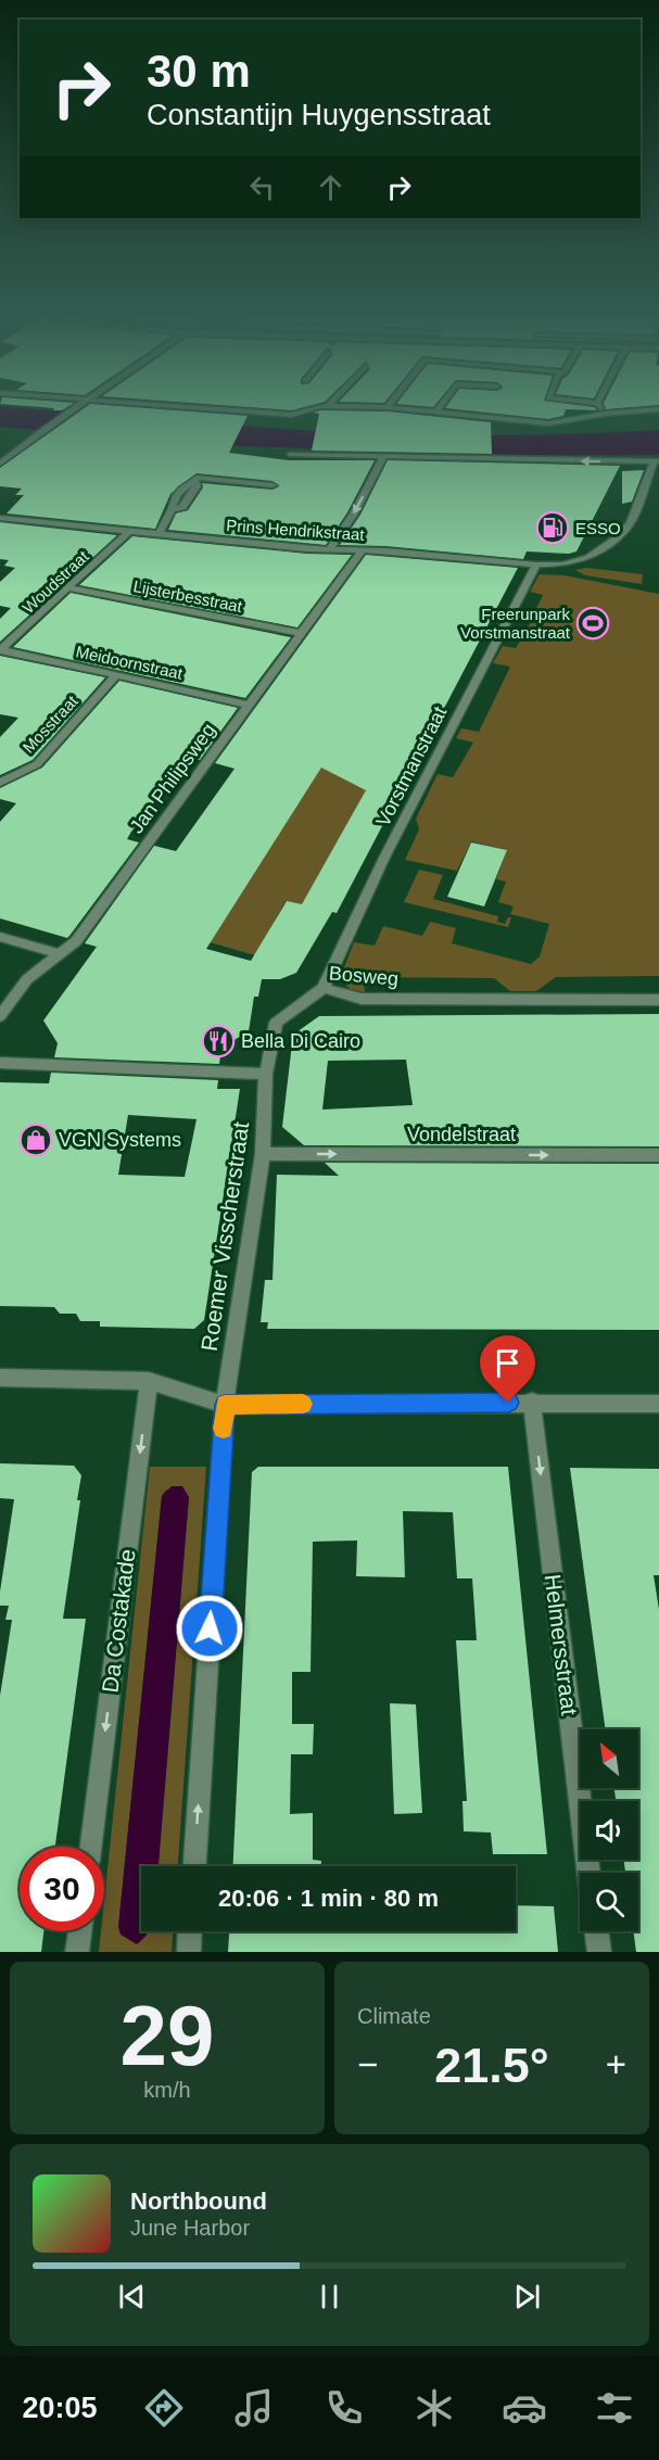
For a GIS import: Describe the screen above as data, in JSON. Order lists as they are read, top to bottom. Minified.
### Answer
{"streets":{"street":["Prins Hendrikstraat","Woudstraat","Lijsterbesstraat","Meidoornstraat","Mosstraat","Vorstmanstraat","Jan Philipsweg","Bosweg","Vondelstraat","Roemer Visscherstraat","Da Costakade","Helmersstraat"]},"crossings":[["Prins Hendrikstraat","Woudstraat"],["Prins Hendrikstraat","Vorstmanstraat"],["Prins Hendrikstraat","Jan Philipsweg"],["Woudstraat","Lijsterbesstraat"],["Woudstraat","Meidoornstraat"],["Lijsterbesstraat","Jan Philipsweg"],["Meidoornstraat","Mosstraat"],["Meidoornstraat","Jan Philipsweg"],["Vorstmanstraat","Bosweg"],["Bosweg","Roemer Visscherstraat"],["Vondelstraat","Roemer Visscherstraat"]],"one_way":["Vondelstraat","Helmersstraat"],"places":{"fuel station":["ESSO"],"sports":["Freerunpark Vorstmanstraat"],"restaurant":["Bella Di Cairo"],"shop":["VGN Systems"]},"north":"top left","page":{"turn":["30 m","Constantijn Huygensstraat"],"limit":"30","trip":"20:06 · 1 min · 80 m","tile":[["29","km/h"],"Climate"],"heat":["−","21.5°","+"],"song":["Northbound","June Harbor"],"tabs":"20:05"}}
